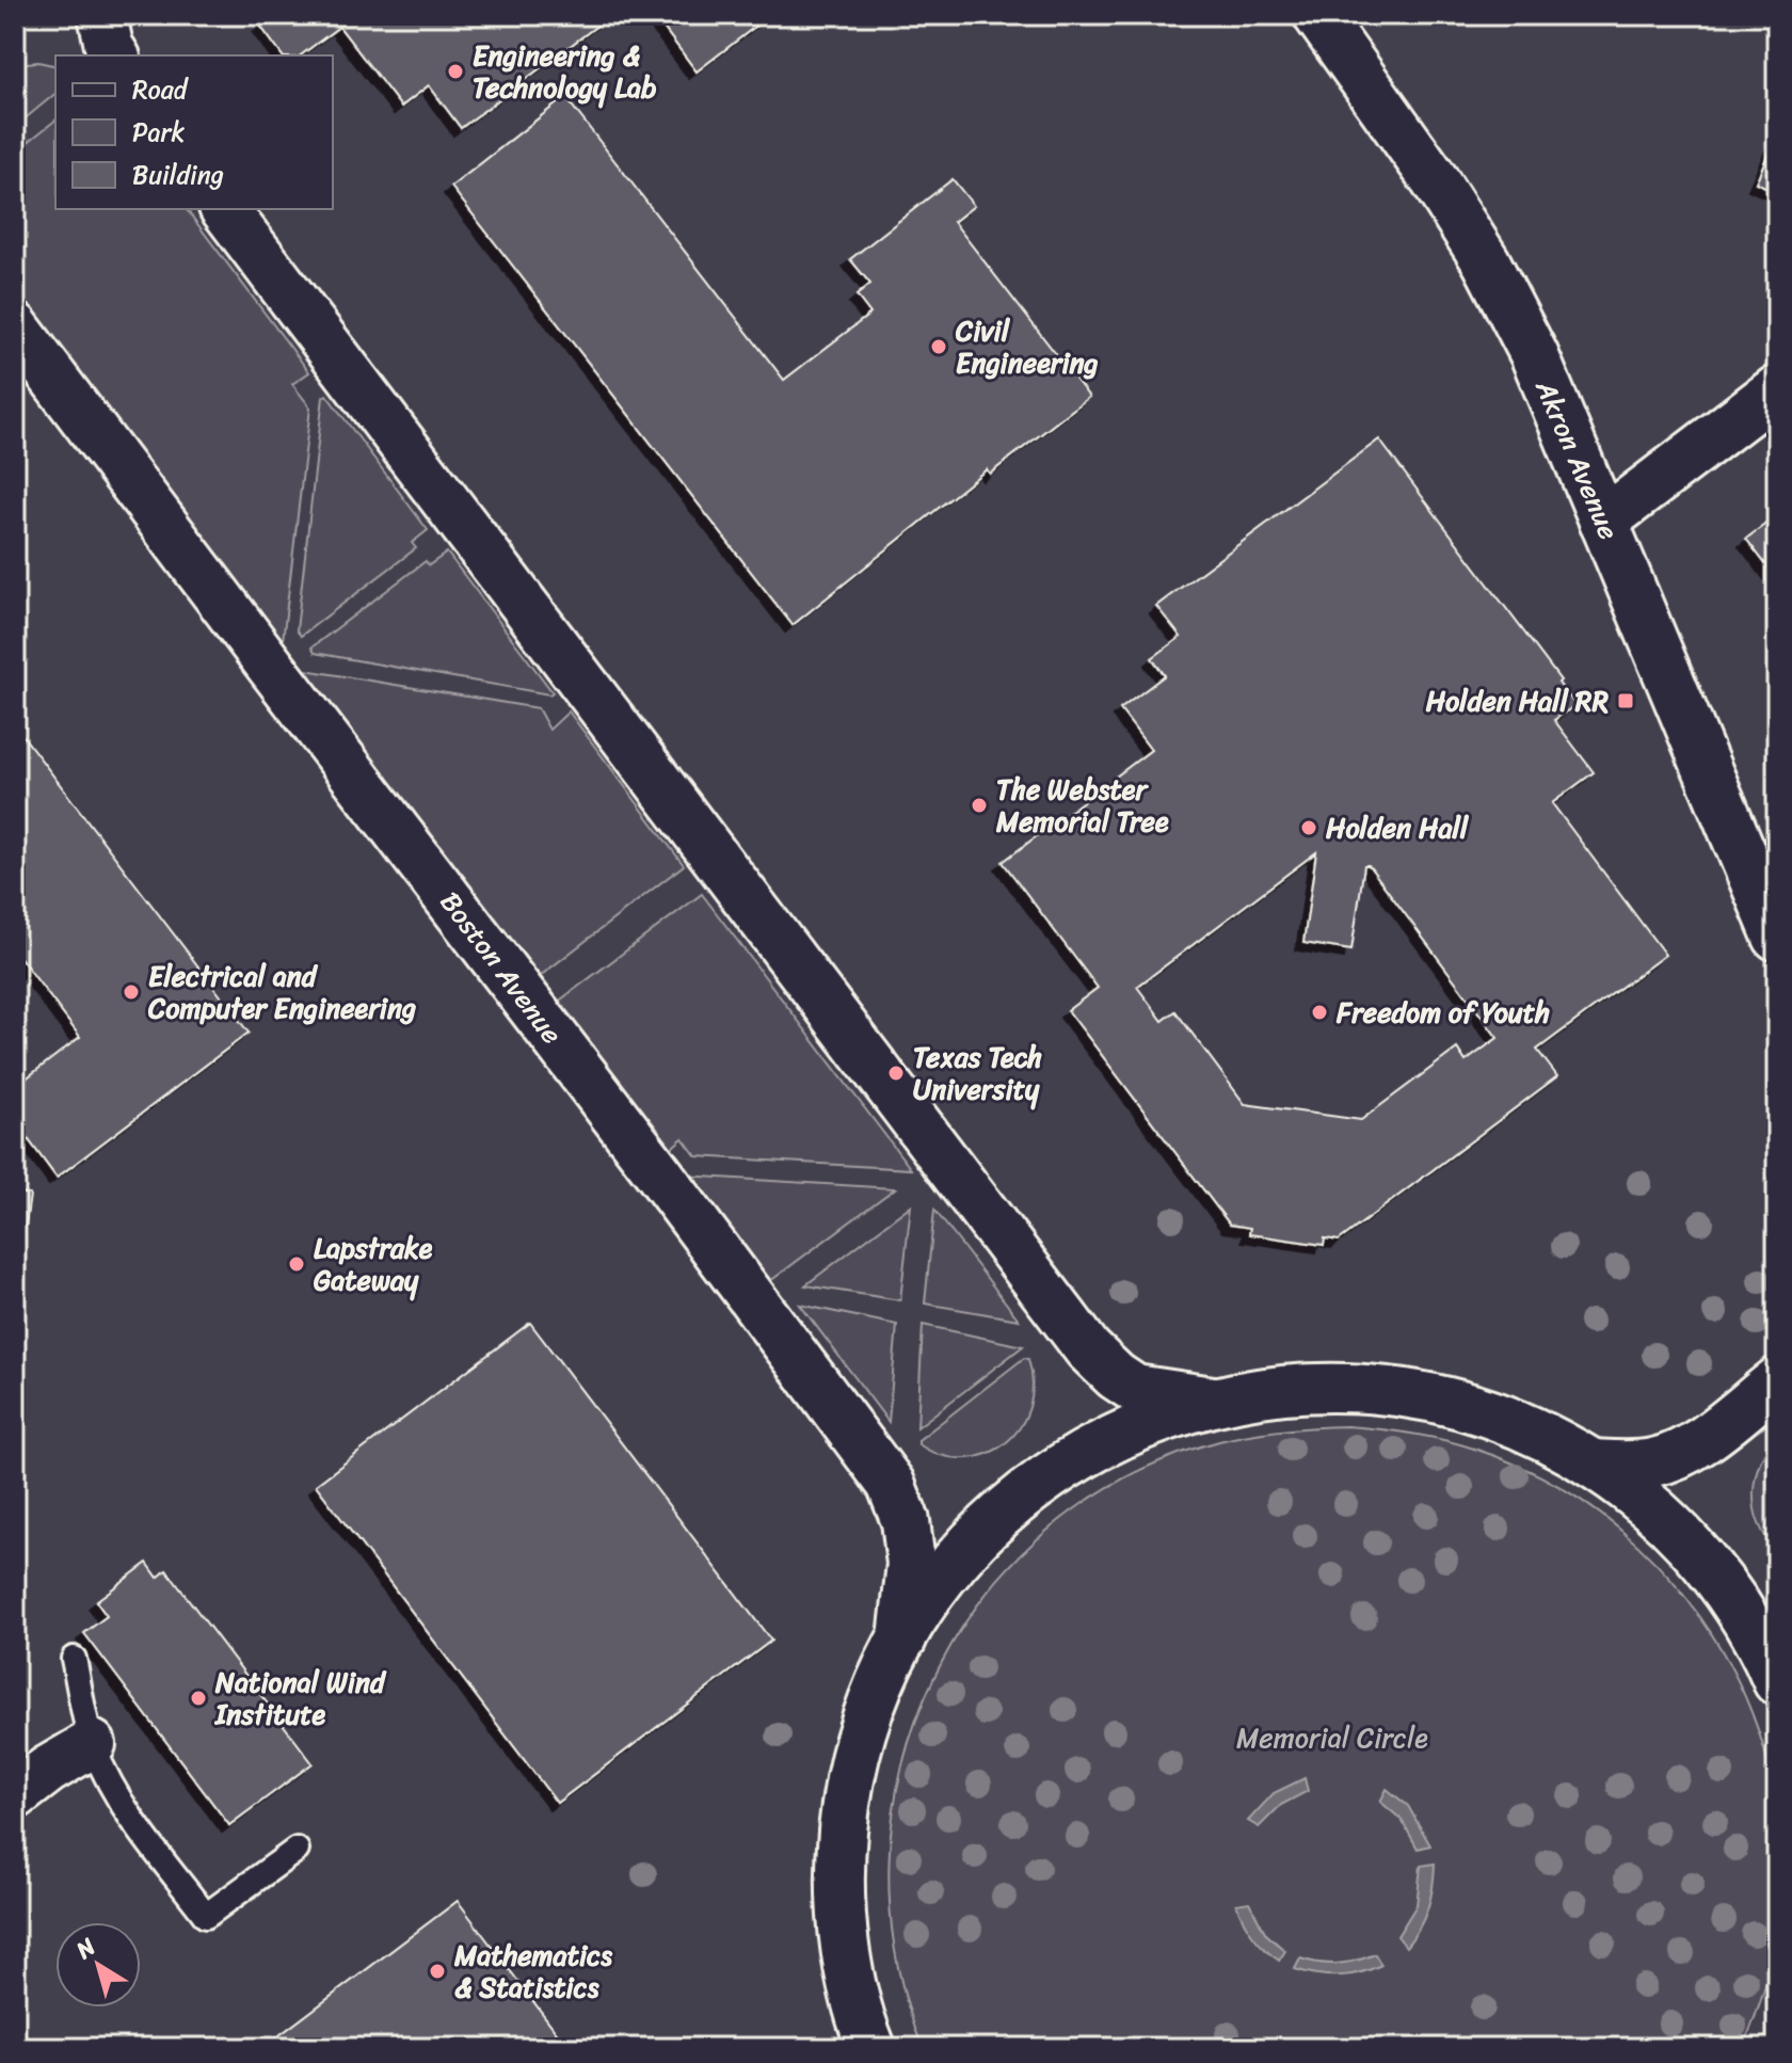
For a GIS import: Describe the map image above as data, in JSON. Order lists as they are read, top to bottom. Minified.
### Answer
{"streets":{"street":["Akron Avenue","Boston Avenue"]},"parks":["Memorial Circle"],"places":{"other":["Engineering & Technology Lab","Civil Engineering","The Webster Memorial Tree","Holden Hall","Electrical and Computer Engineering","Freedom of Youth","Texas Tech University","Lapstrake Gateway","National Wind Institute","Mathematics & Statistics"],"transit":["Holden Hall RR"]},"legend":["Road","Park","Building"],"north":"top left"}
